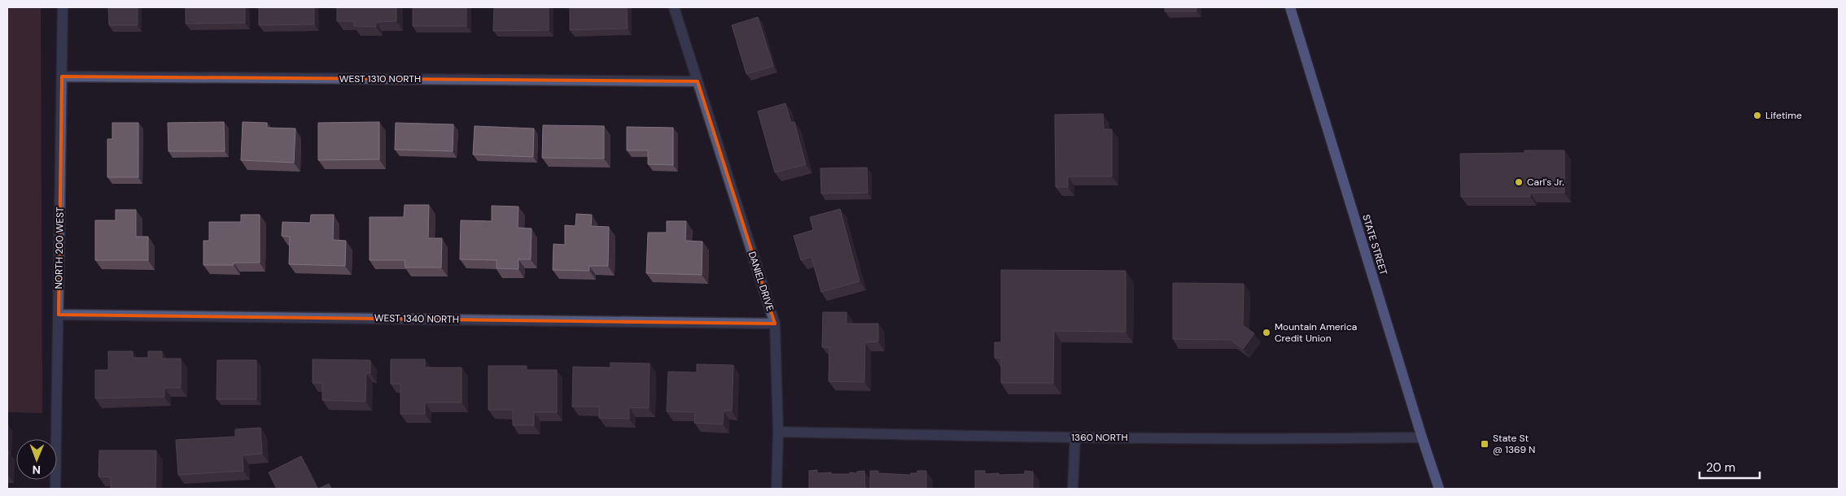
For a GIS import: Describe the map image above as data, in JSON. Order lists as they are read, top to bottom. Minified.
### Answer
{"streets":{"main road":["STATE STREET"],"street":["WEST 1310 NORTH","NORTH 200 WEST","DANIEL DRIVE","WEST 1340 NORTH","1360 NORTH"]},"crossings":[["WEST 1310 NORTH","NORTH 200 WEST"],["WEST 1310 NORTH","DANIEL DRIVE"],["STATE STREET","1360 NORTH"],["NORTH 200 WEST","WEST 1340 NORTH"],["DANIEL DRIVE","WEST 1340 NORTH"],["DANIEL DRIVE","1360 NORTH"]],"places":{"other":["Lifetime","Carl's Jr.","Mountain America Credit Union"],"transit":["State St @ 1369 N"]},"scale_bar":"20 m","north":"bottom"}
